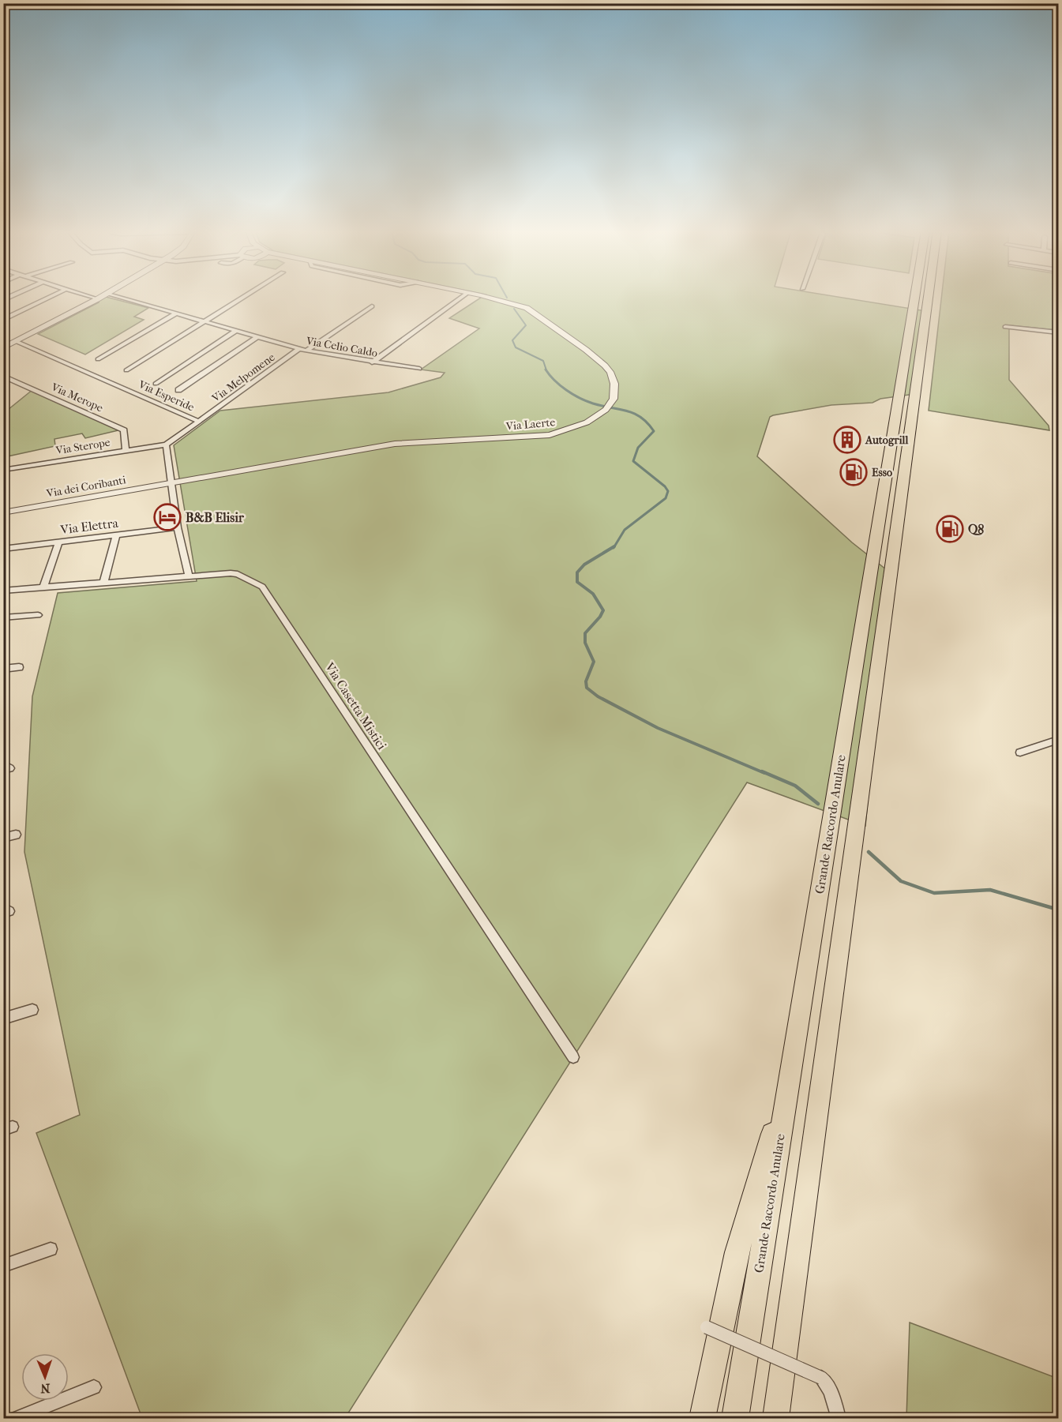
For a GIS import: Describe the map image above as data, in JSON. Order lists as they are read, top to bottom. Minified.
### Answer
{"streets":{"highway":["Grande Raccordo Anulare"],"street":["Via Celio Caldo","Via Melpomene","Via Esperide","Via Merope","Via Laerte","Via Sterope","Via dei Coribanti","Via Elettra","Via Casetta Mistici"]},"crossings":[["Via Celio Caldo","Via Melpomene"],["Via Melpomene","Via Esperide"],["Via Esperide","Via Sterope"],["Via Merope","Via Sterope"],["Via Laerte","Via dei Coribanti"]],"places":{"building":["Autogrill"],"fuel station":["Esso","Q8"],"hotel":["B&B Elisir"]},"north":"bottom"}
